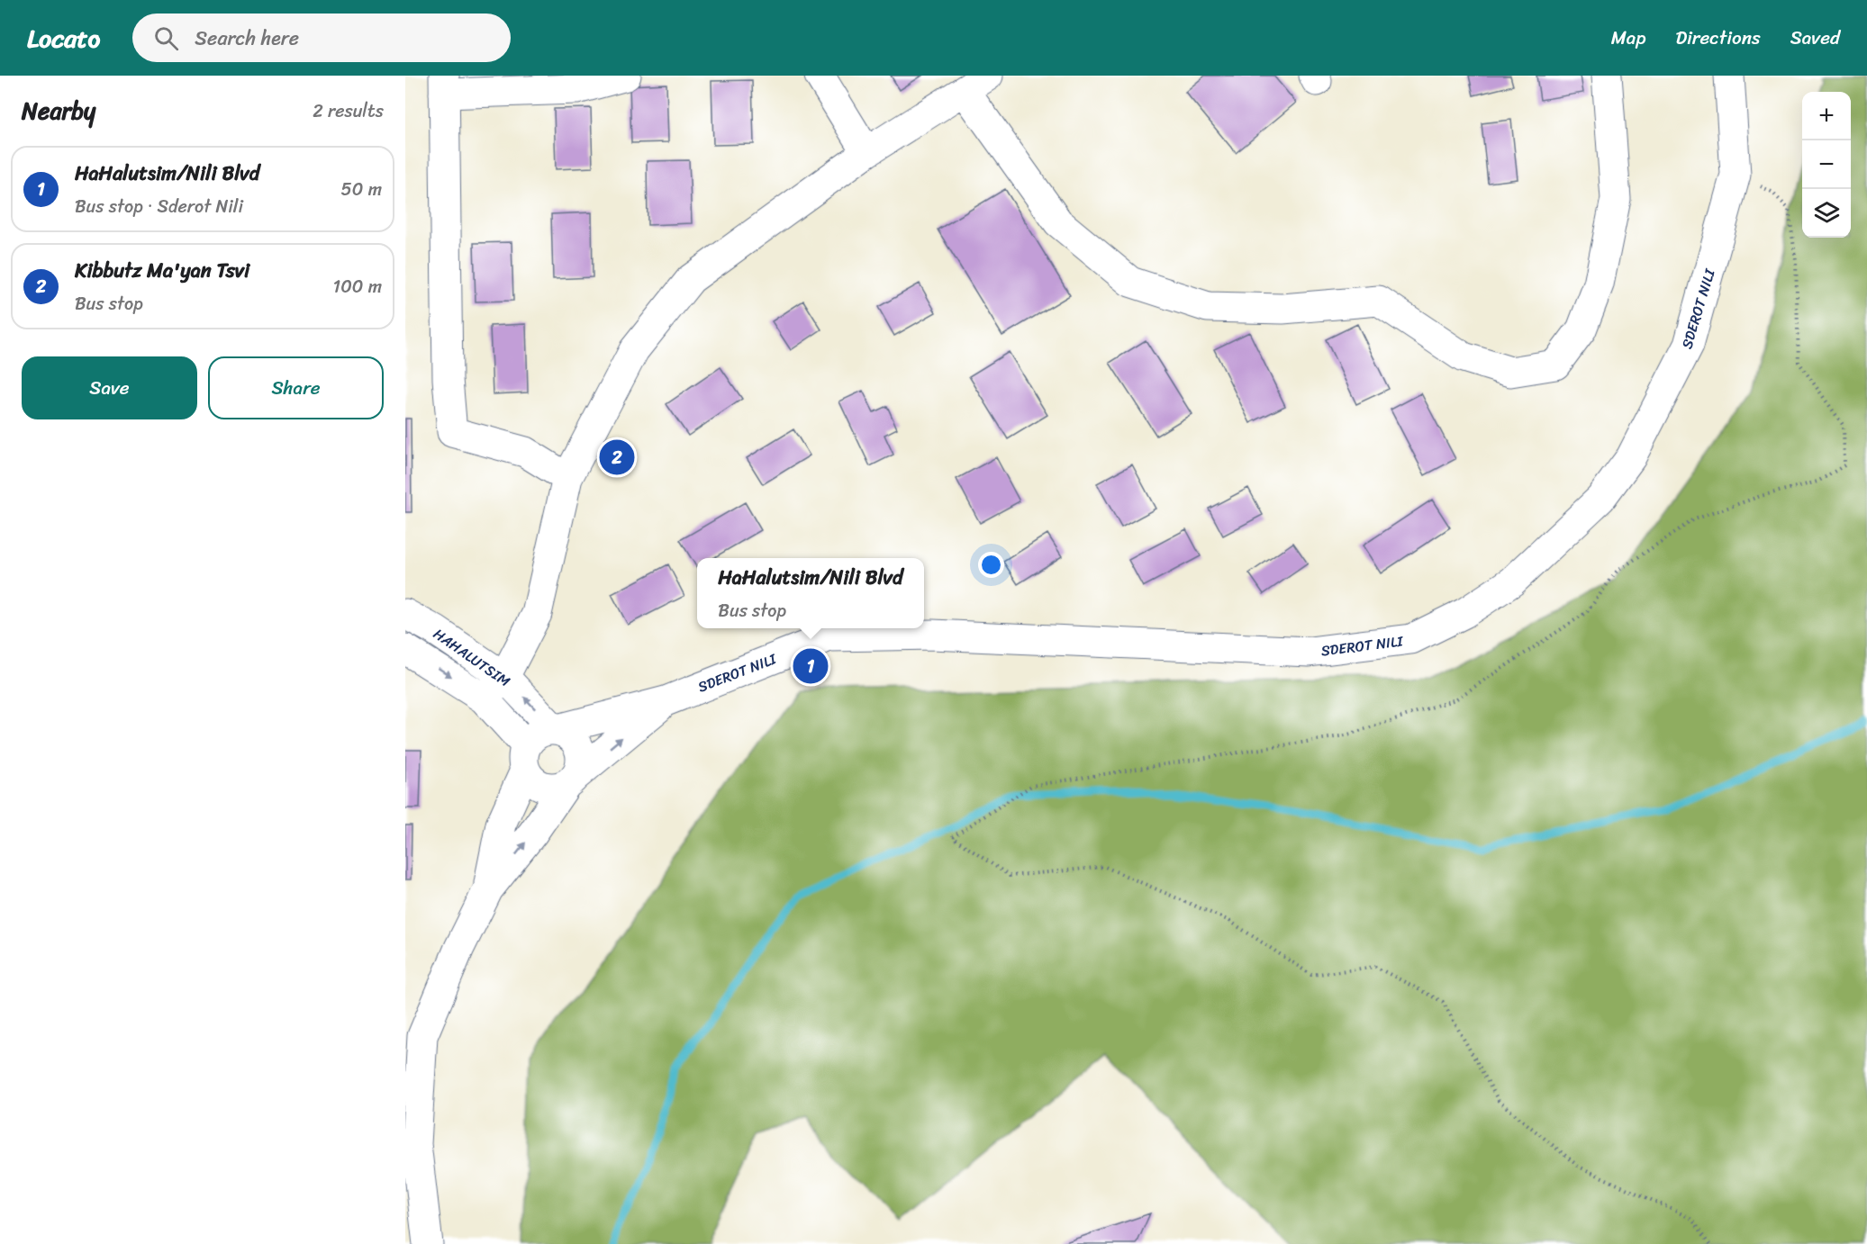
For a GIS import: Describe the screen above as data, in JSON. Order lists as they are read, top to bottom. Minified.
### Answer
{"streets":{"street":["SDEROT NILI","HAHALUTSIM"]},"crossings":[["SDEROT NILI","HAHALUTSIM"]],"page":{"header":"Locato","search":"Search here","nav":["Map","Directions","Saved"],"heading":["Nearby","2 results"],"map_buttons":["+","−"],"list":[{"mark":"1","name":"HaHalutsim/Nili Blvd","note":"Bus stop · Sderot Nili","value":"50 m"},{"mark":"2","name":"Kibbutz Ma'yan Tsvi","note":"Bus stop","value":"100 m"}],"buttons":["Save","Share"],"pins":["2","1"],"popup":["HaHalutsim/Nili Blvd","Bus stop"]}}
